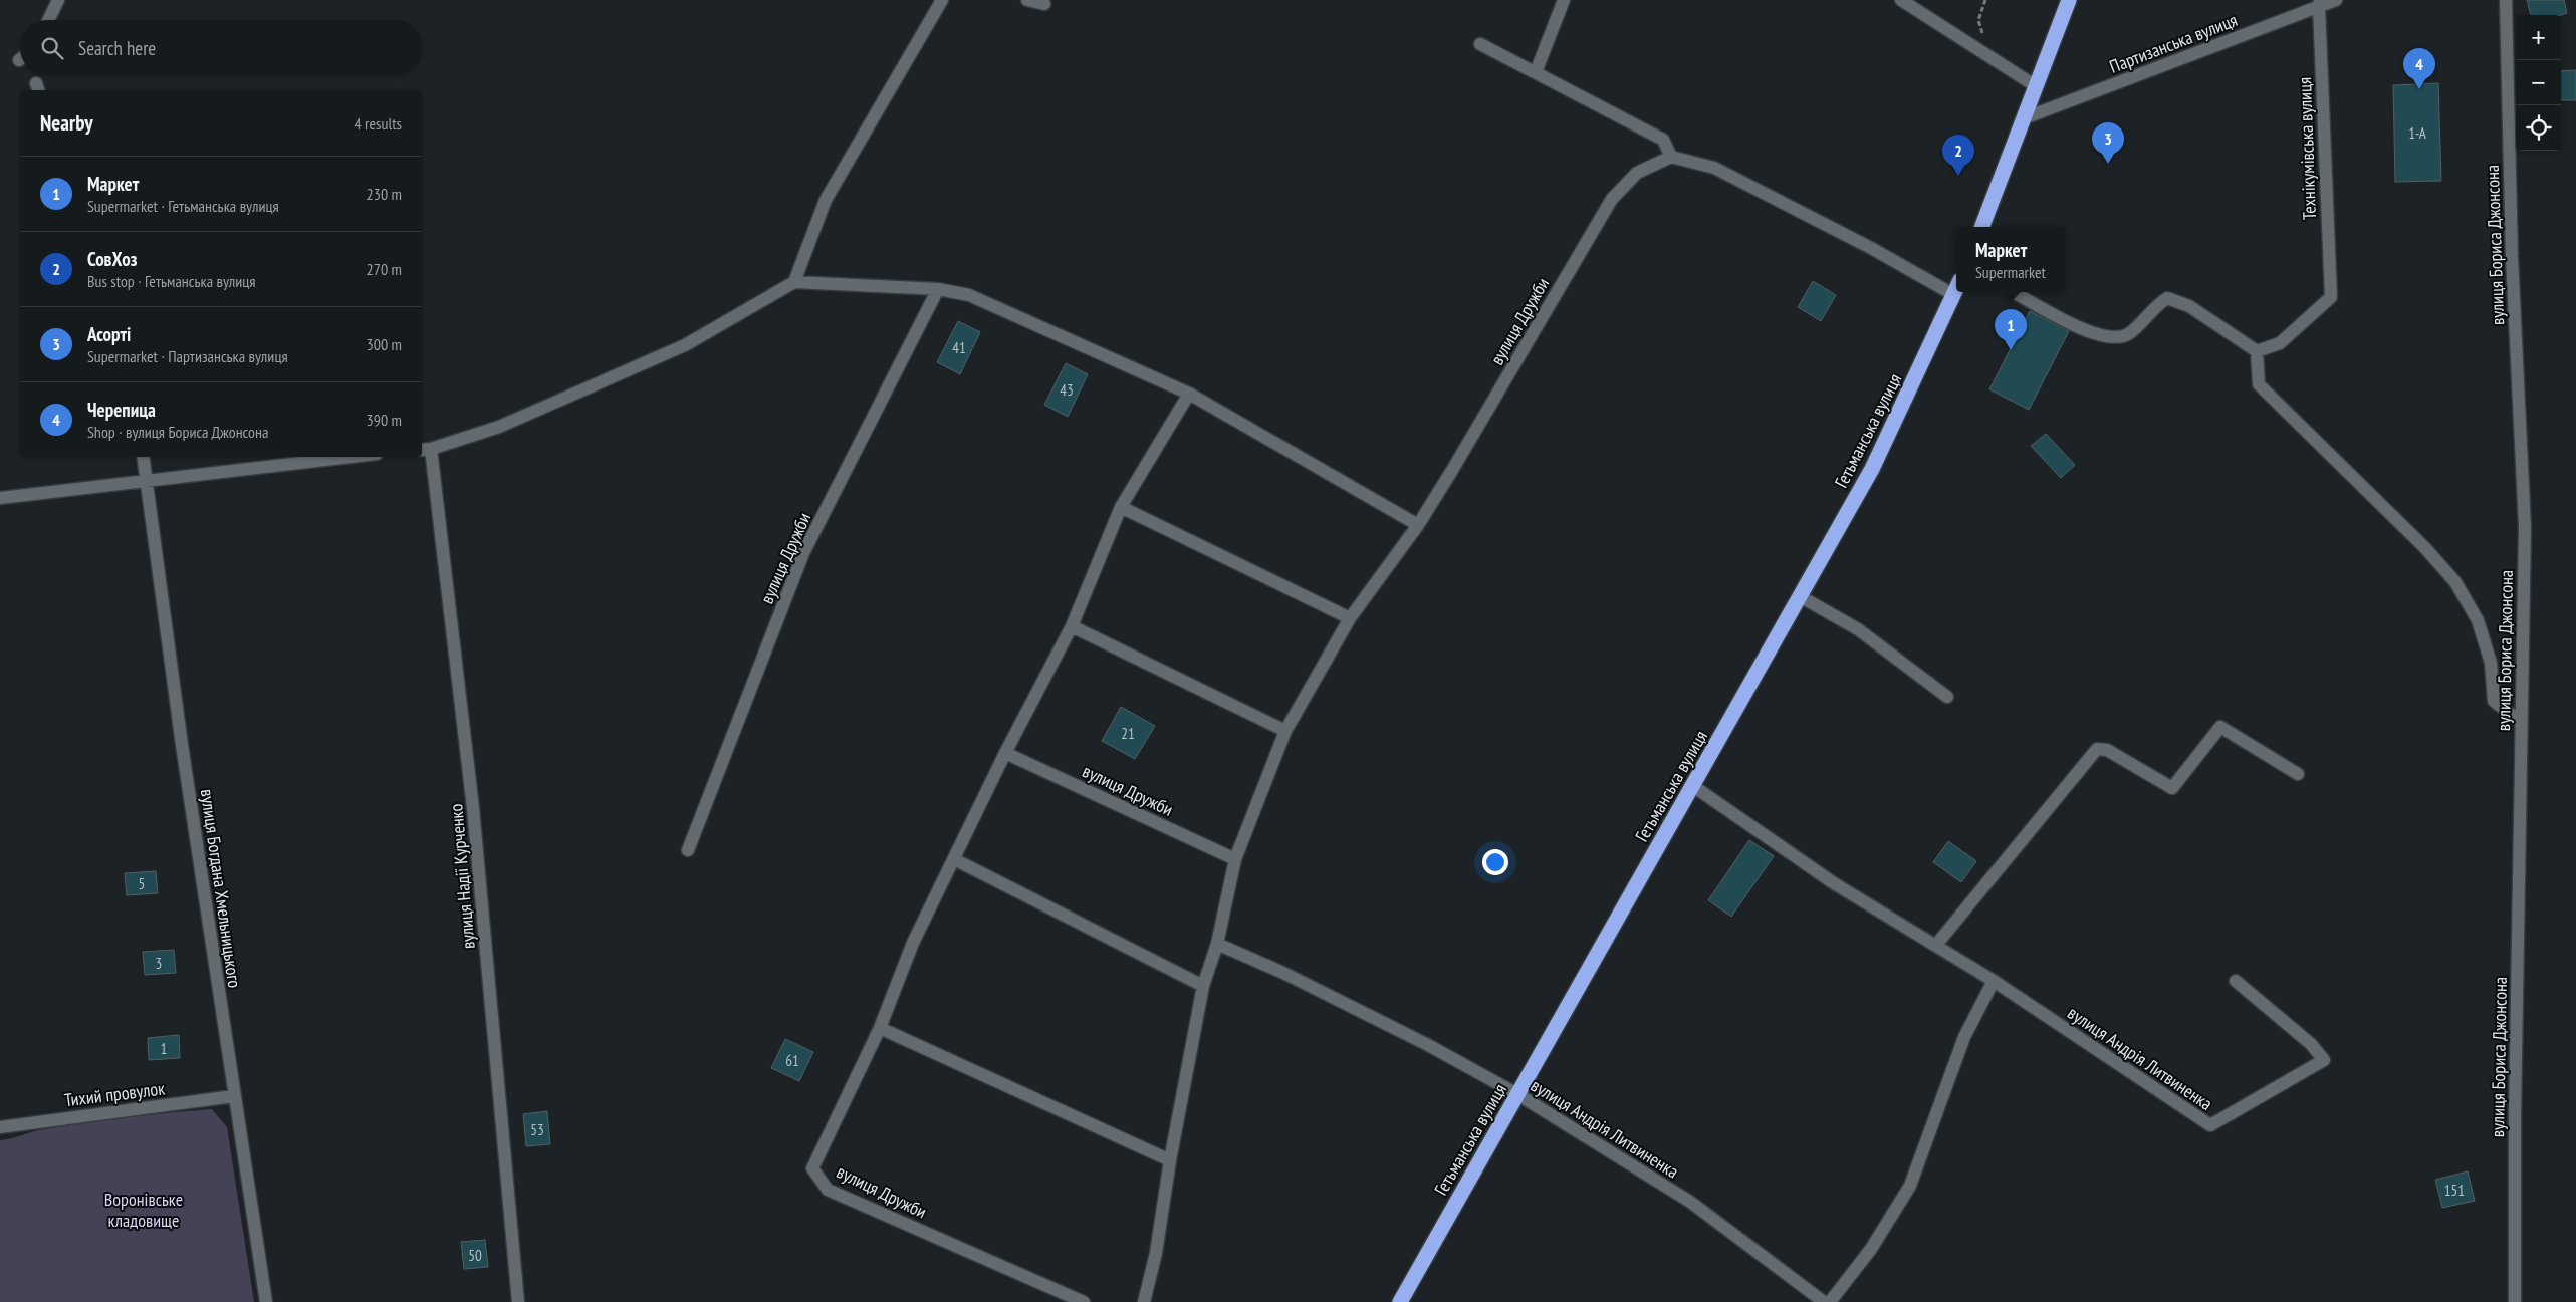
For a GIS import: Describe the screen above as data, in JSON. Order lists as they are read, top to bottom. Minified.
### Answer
{"streets":{"highway":["Гетьманська вулиця"],"street":["Партизанська вулиця","Технікумівська вулиця","вулиця Бориса Джонсона","вулиця Дружби","вулиця Надії Курченко","вулиця Богдана Хмельницького","вулиця Андрія Литвиненка","Тихий провулок"]},"crossings":[["Партизанська вулиця","Технікумівська вулиця"],["вулиця Дружби","вулиця Андрія Литвиненка"],["Гетьманська вулиця","вулиця Андрія Литвиненка"],["вулиця Богдана Хмельницького","Тихий провулок"]],"parks":["Воронівське кладовище"],"house_numbers":["1-А","41","43","21","5","3","1","61","53","151","50"],"page":{"map_buttons":["+","−"],"search":"Search here","pins":["4","3","2","1"],"heading":["Nearby","4 results"],"list":[{"mark":"1","name":"Маркет","note":"Supermarket · Гетьманська вулиця","value":"230 m"},{"mark":"2","name":"СовХоз","note":"Bus stop · Гетьманська вулиця","value":"270 m"},{"mark":"3","name":"Асорті","note":"Supermarket · Партизанська вулиця","value":"300 m"},{"mark":"4","name":"Черепица","note":"Shop · вулиця Бориса Джонсона","value":"390 m"}],"popup":["Маркет","Supermarket"]}}
